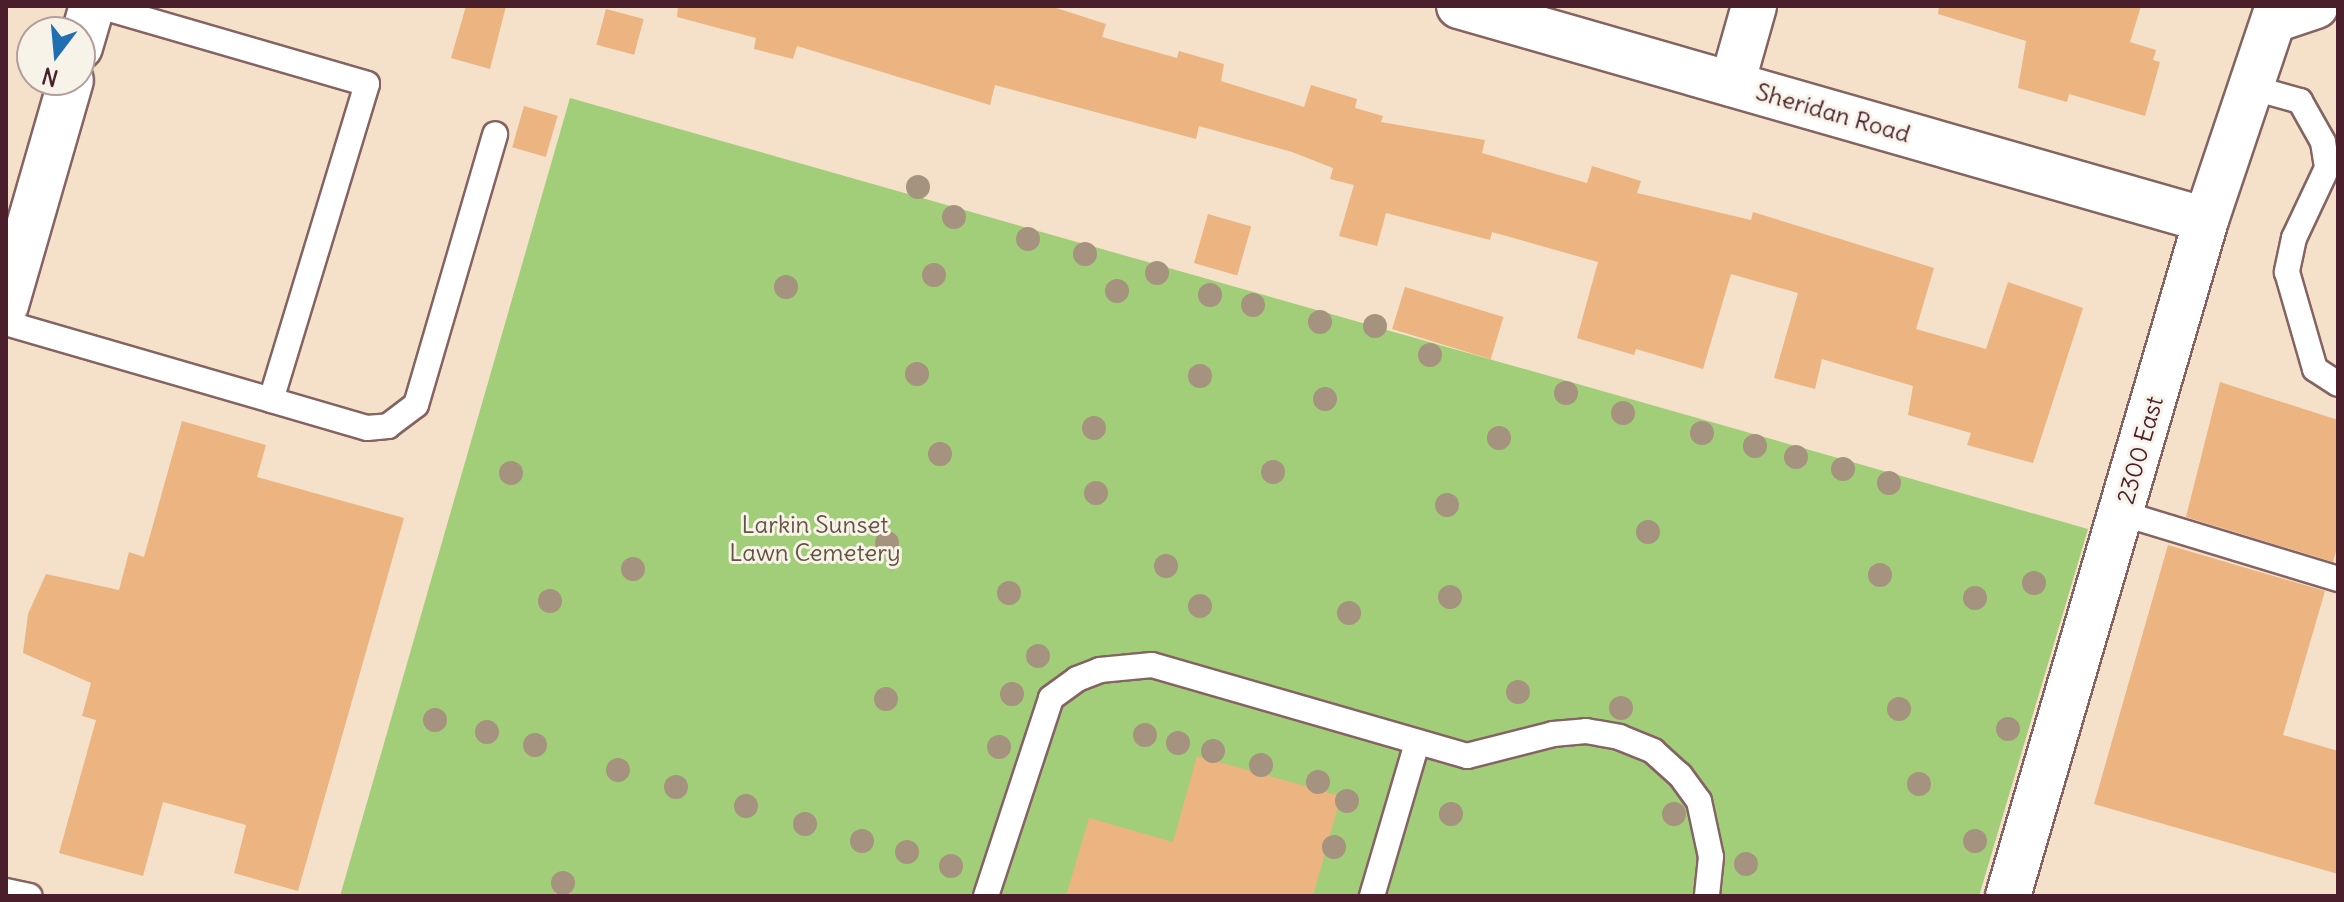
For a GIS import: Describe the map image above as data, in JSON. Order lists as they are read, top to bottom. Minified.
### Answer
{"streets":{"street":["Sheridan Road","2300 East"]},"crossings":[["Sheridan Road","2300 East"]],"parks":["Larkin Sunset Lawn Cemetery"],"north":"bottom"}
